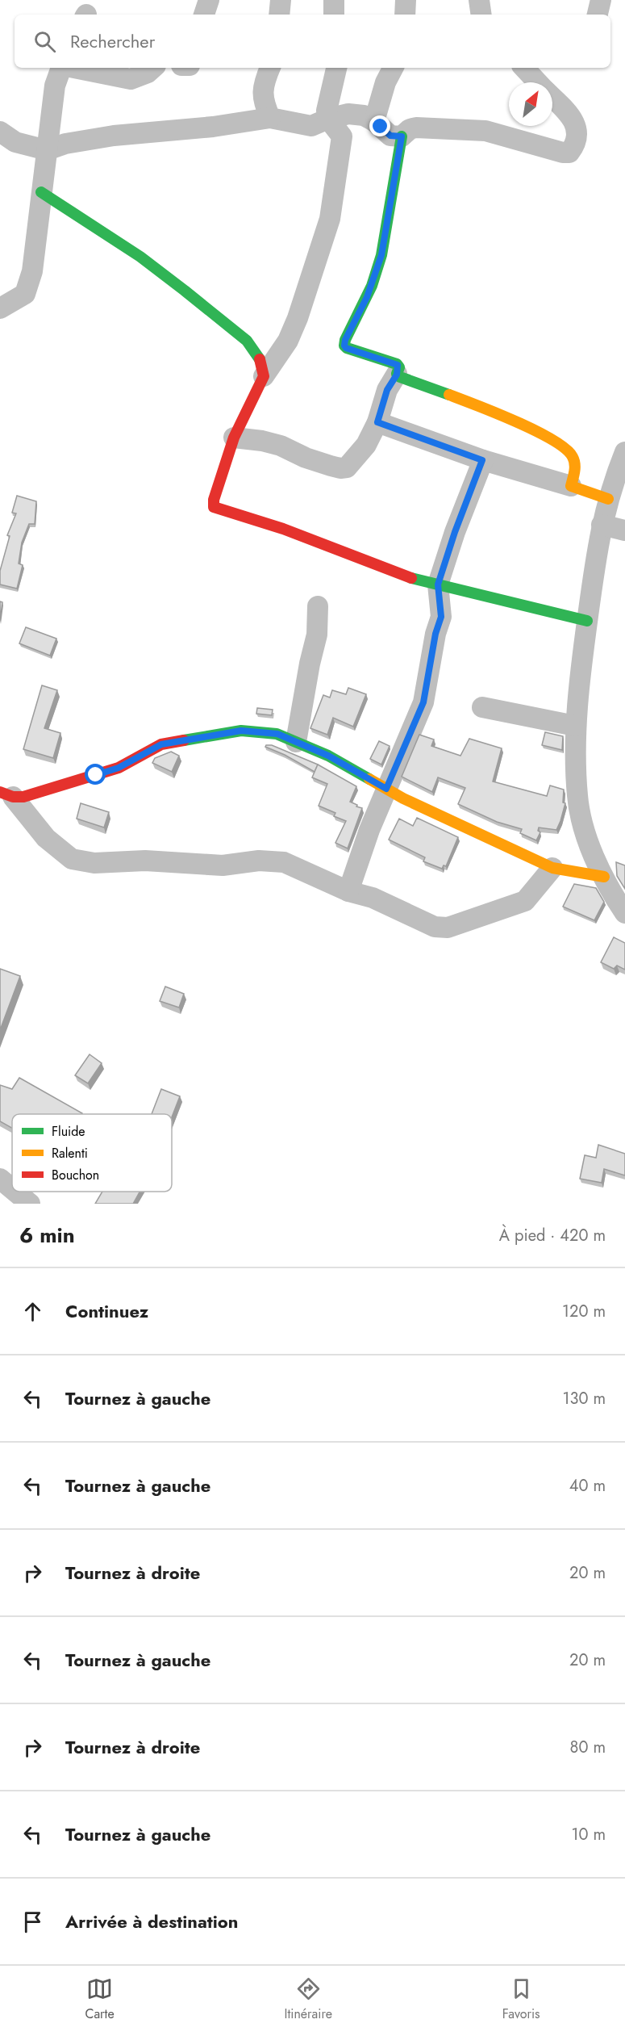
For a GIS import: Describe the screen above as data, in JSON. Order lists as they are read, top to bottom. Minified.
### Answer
{"legend":["Fluide","Ralenti","Bouchon"],"north":"top right","page":{"search":"Rechercher","heading":["6 min","À pied · 420 m"],"list":[["Continuez","120 m"],["Tournez à gauche","130 m"],["Tournez à gauche","40 m"],["Tournez à droite","20 m"],["Tournez à gauche","20 m"],["Tournez à droite","80 m"],["Tournez à gauche","10 m"],"Arrivée à destination"],"nav":["Carte","Itinéraire","Favoris"]}}
